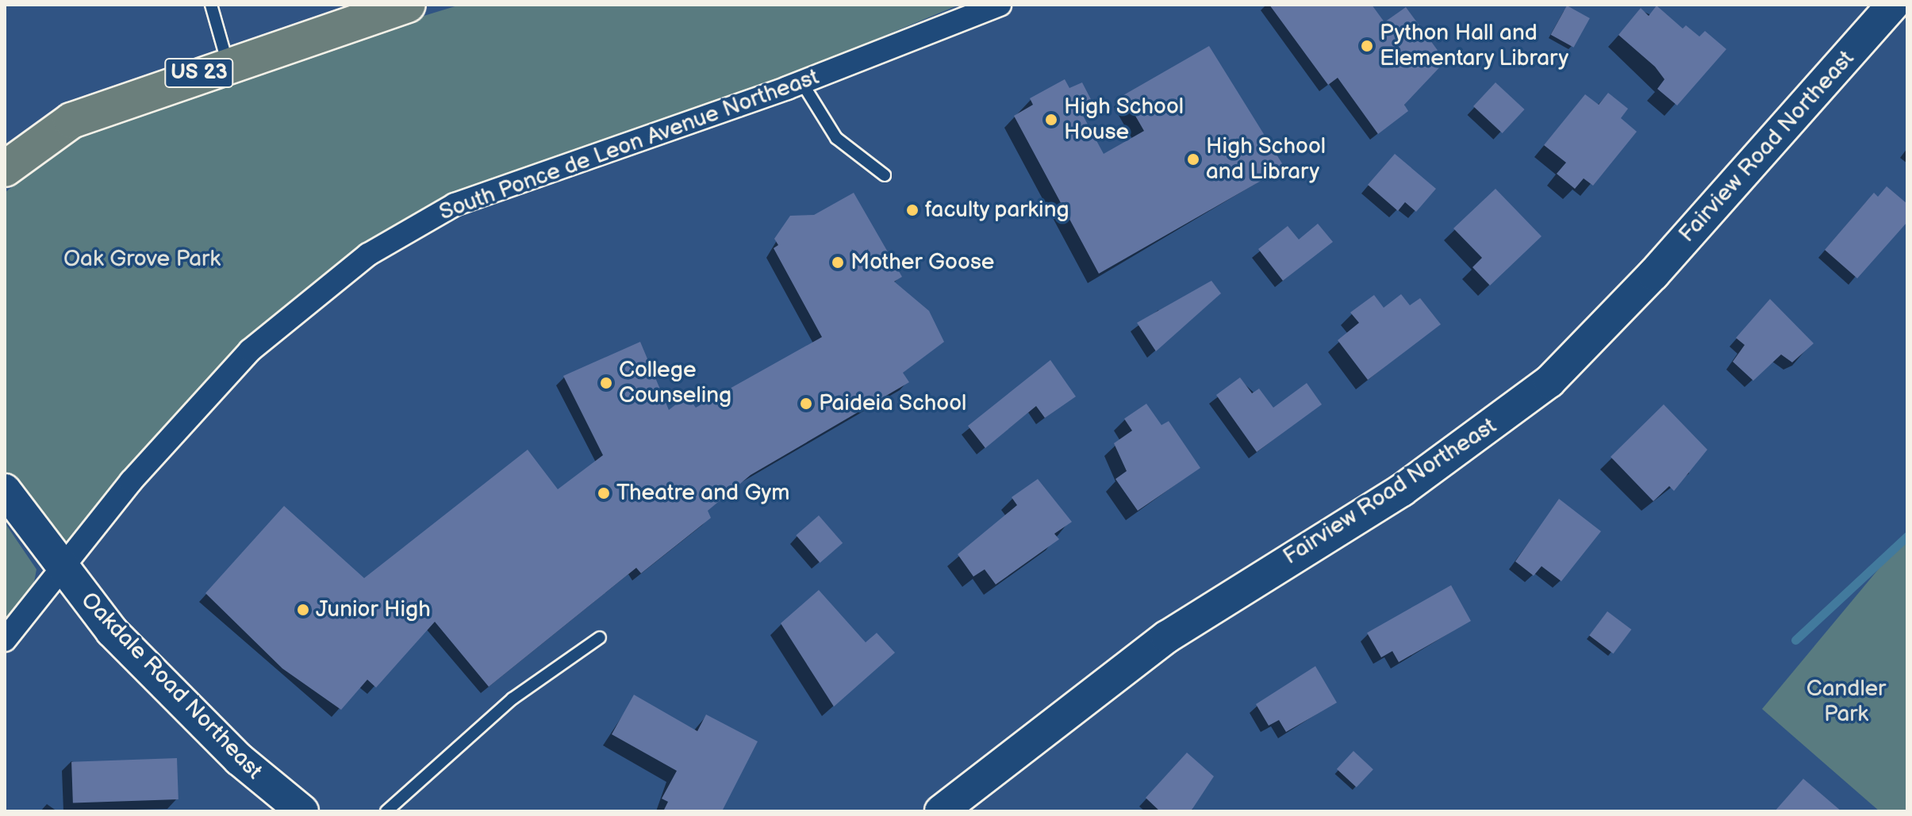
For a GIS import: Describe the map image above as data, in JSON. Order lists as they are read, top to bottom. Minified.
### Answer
{"streets":{"highway":["US 23"],"street":["South Ponce de Leon Avenue Northeast","Fairview Road Northeast","Oakdale Road Northeast"]},"crossings":[["South Ponce de Leon Avenue Northeast","Oakdale Road Northeast"]],"parks":["Oak Grove Park","Candler Park"],"places":["Python Hall and Elementary Library","High School House","High School and Library","faculty parking","Mother Goose","College Counseling","Paideia School","Theatre and Gym","Junior High"]}
